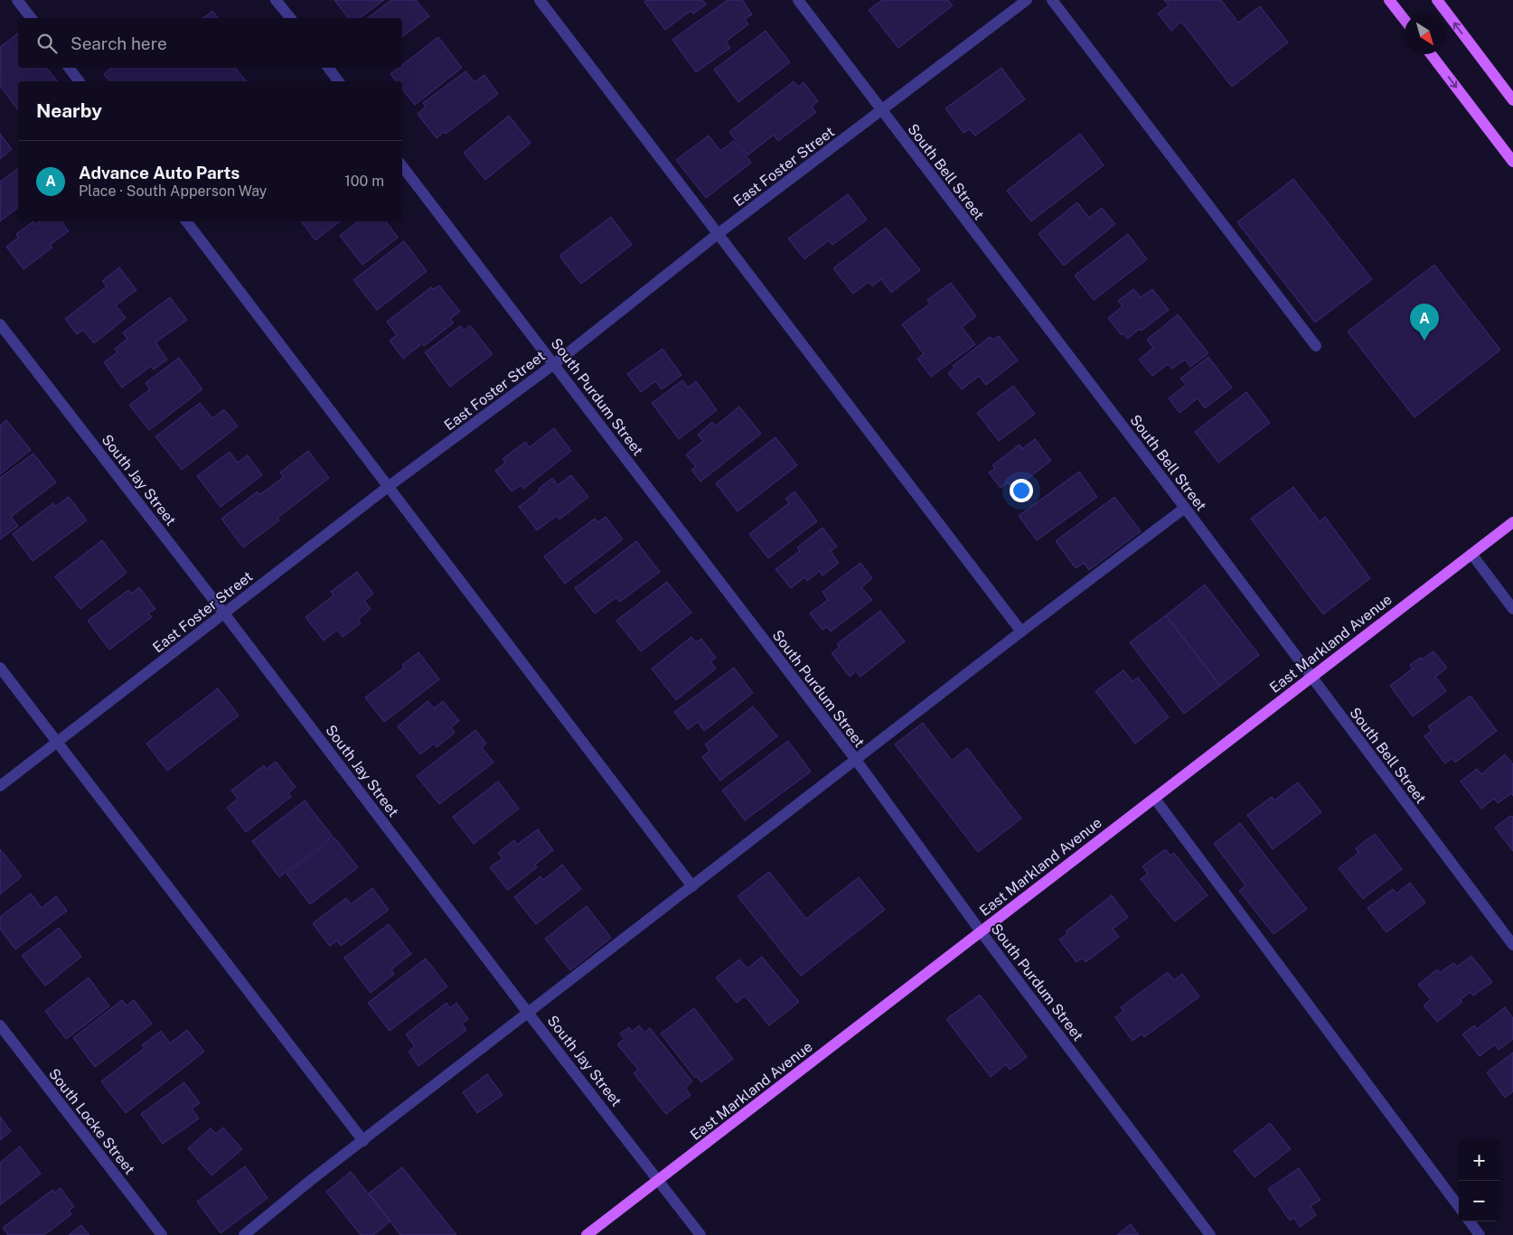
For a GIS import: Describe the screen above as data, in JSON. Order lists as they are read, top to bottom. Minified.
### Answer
{"streets":{"main road":["East Markland Avenue"],"street":["East Foster Street","South Bell Street","South Purdum Street","South Jay Street","South Locke Street"]},"crossings":[["East Foster Street","South Bell Street"],["East Foster Street","South Purdum Street"],["East Foster Street","South Jay Street"],["South Bell Street","East Markland Avenue"],["South Purdum Street","East Markland Avenue"],["South Jay Street","East Markland Avenue"]],"north":"bottom right","page":{"search":"Search here","heading":"Nearby","list":[{"mark":"A","name":"Advance Auto Parts","note":"Place · South Apperson Way","value":"100 m"}],"pins":"A","map_buttons":["+","−"]}}
